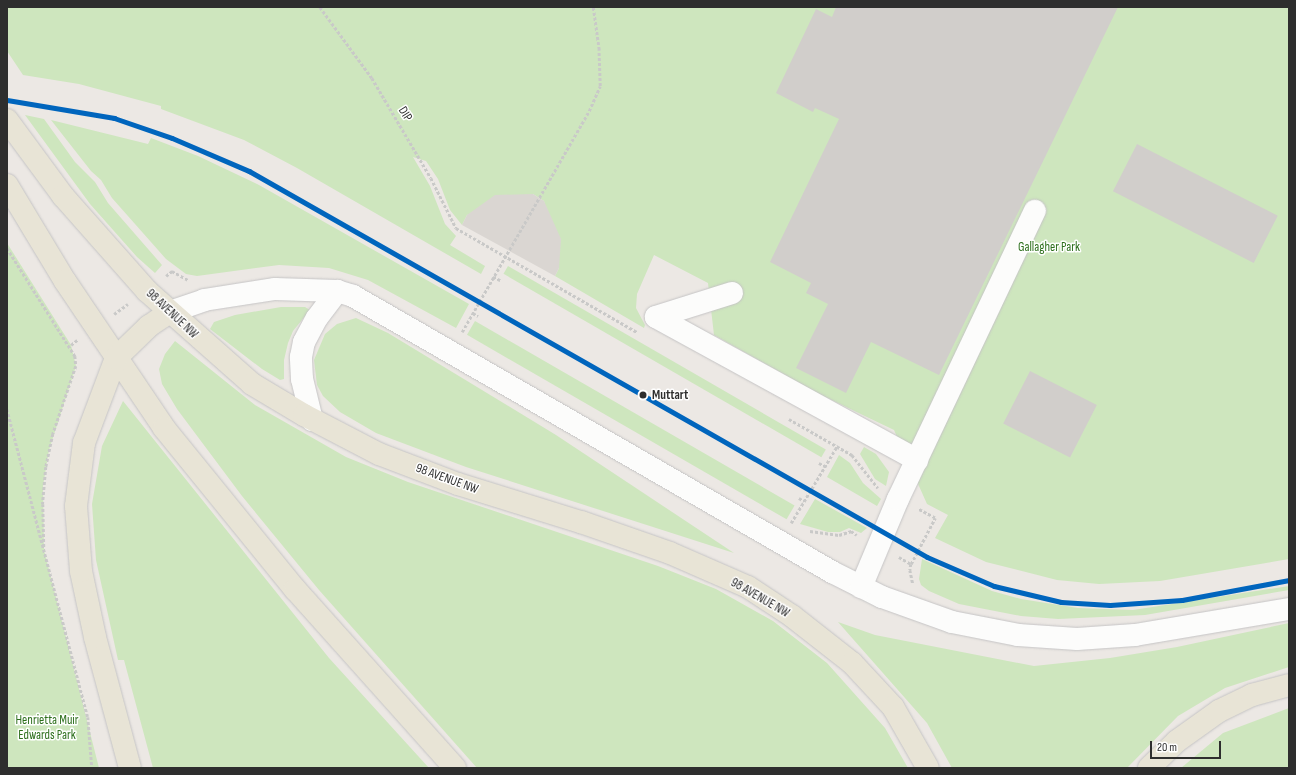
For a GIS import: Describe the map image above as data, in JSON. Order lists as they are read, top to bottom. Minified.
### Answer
{"streets":{"main road":["98 AVENUE NW"],"path":["DIP"]},"parks":["Gallagher Park","Henrietta Muir Edwards Park"],"places":["Muttart"],"scale_bar":"20 m"}
